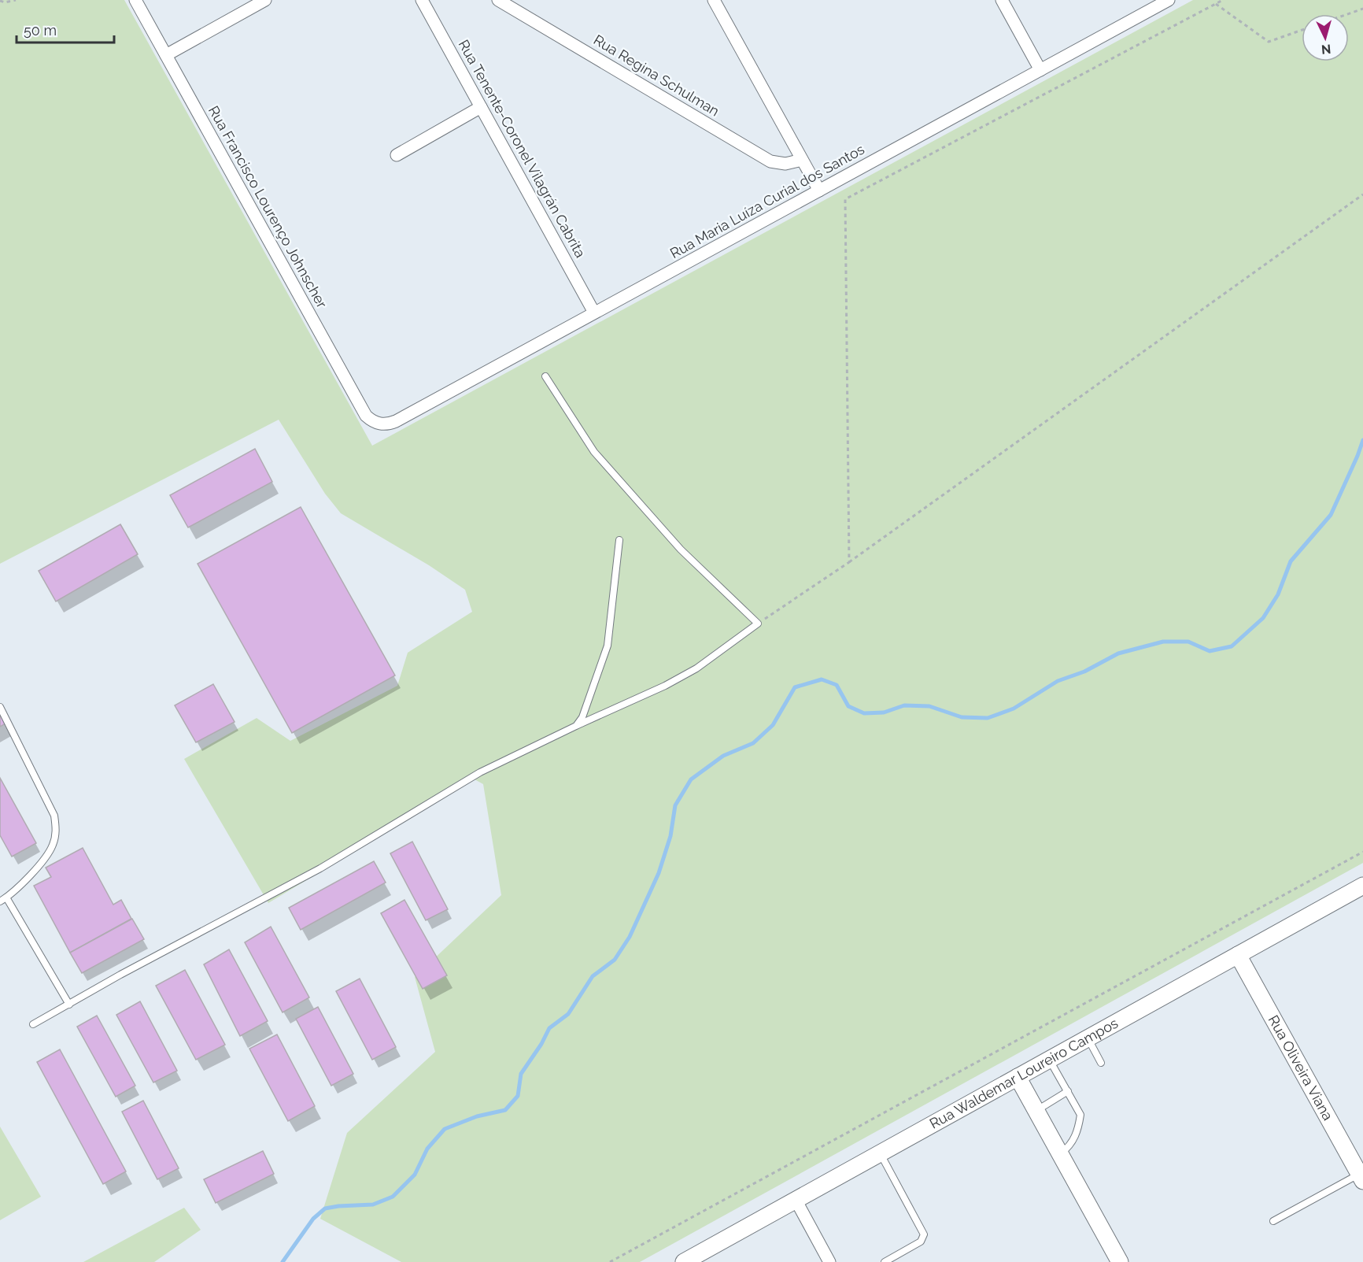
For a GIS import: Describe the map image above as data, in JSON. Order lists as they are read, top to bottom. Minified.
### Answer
{"streets":{"main road":["Rua Oliveira Viana","Rua Waldemar Loureiro Campos"],"street":["Rua Regina Schulman","Rua Tenente-Coronel Vilagrán Cabrita","Rua Maria Luíza Curial dos Santos","Rua Francisco Lourenço Johnscher"]},"crossings":[["Rua Tenente-Coronel Vilagrán Cabrita","Rua Maria Luíza Curial dos Santos"],["Rua Maria Luíza Curial dos Santos","Rua Francisco Lourenço Johnscher"],["Rua Oliveira Viana","Rua Waldemar Loureiro Campos"]],"scale_bar":"50 m","north":"bottom"}
